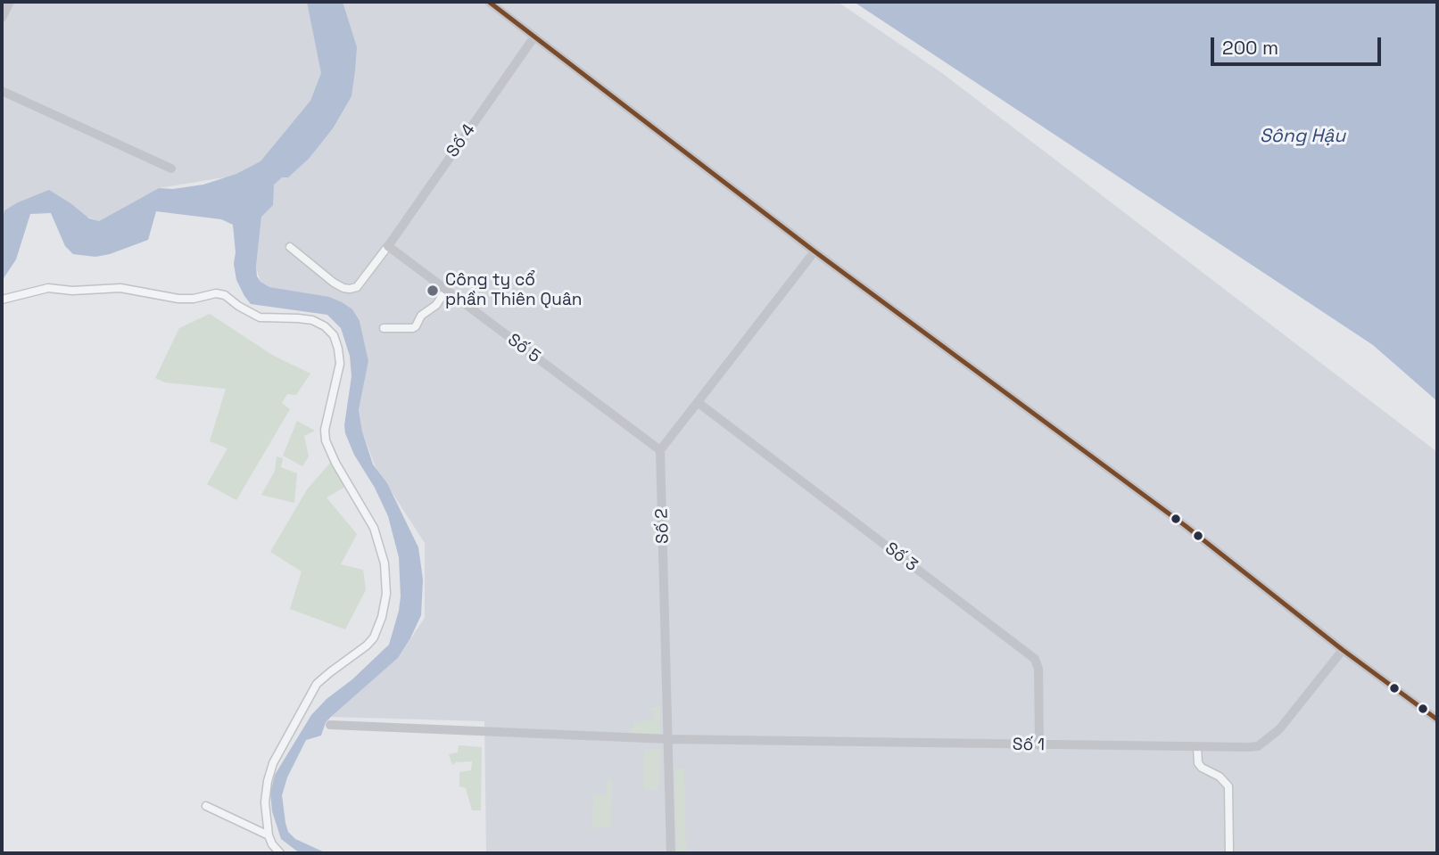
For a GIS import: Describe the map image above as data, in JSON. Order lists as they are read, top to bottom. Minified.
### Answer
{"streets":{"street":["Số 4","Số 5","Số 2","Số 3","Số 1"]},"crossings":[["Số 4","Số 5"],["Số 5","Số 2"],["Số 2","Số 1"],["Số 3","Số 1"]],"water":["Sông Hậu"],"places":["Công ty cổ phần Thiên Quân"],"scale_bar":"200 m"}
